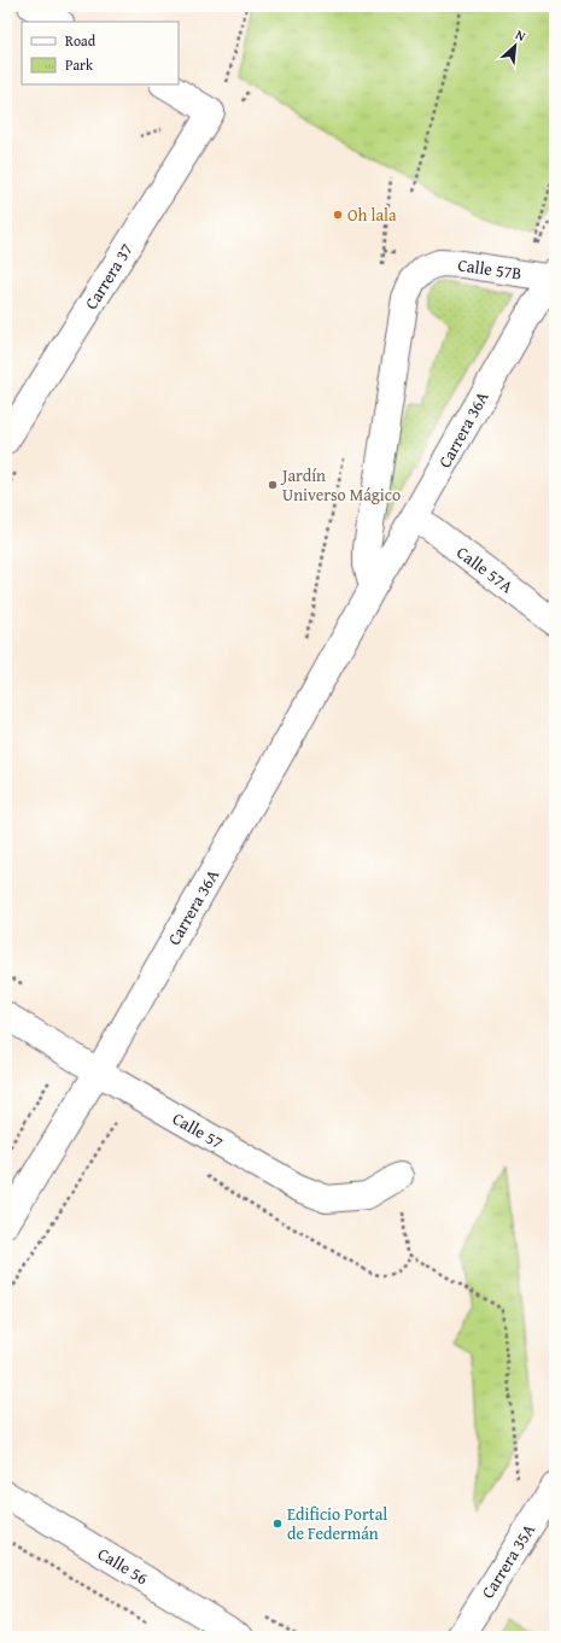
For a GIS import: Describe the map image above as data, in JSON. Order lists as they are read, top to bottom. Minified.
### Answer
{"streets":{"street":["Calle 57B","Carrera 37","Carrera 36A","Calle 57A","Calle 57","Carrera 35A","Calle 56"]},"crossings":[["Calle 57B","Carrera 36A"],["Carrera 36A","Calle 57A"],["Carrera 36A","Calle 57"]],"places":["Oh lala","Jardín Universo Mágico","Edificio Portal de Federmán"],"legend":["Road","Park"],"north":"top right"}
